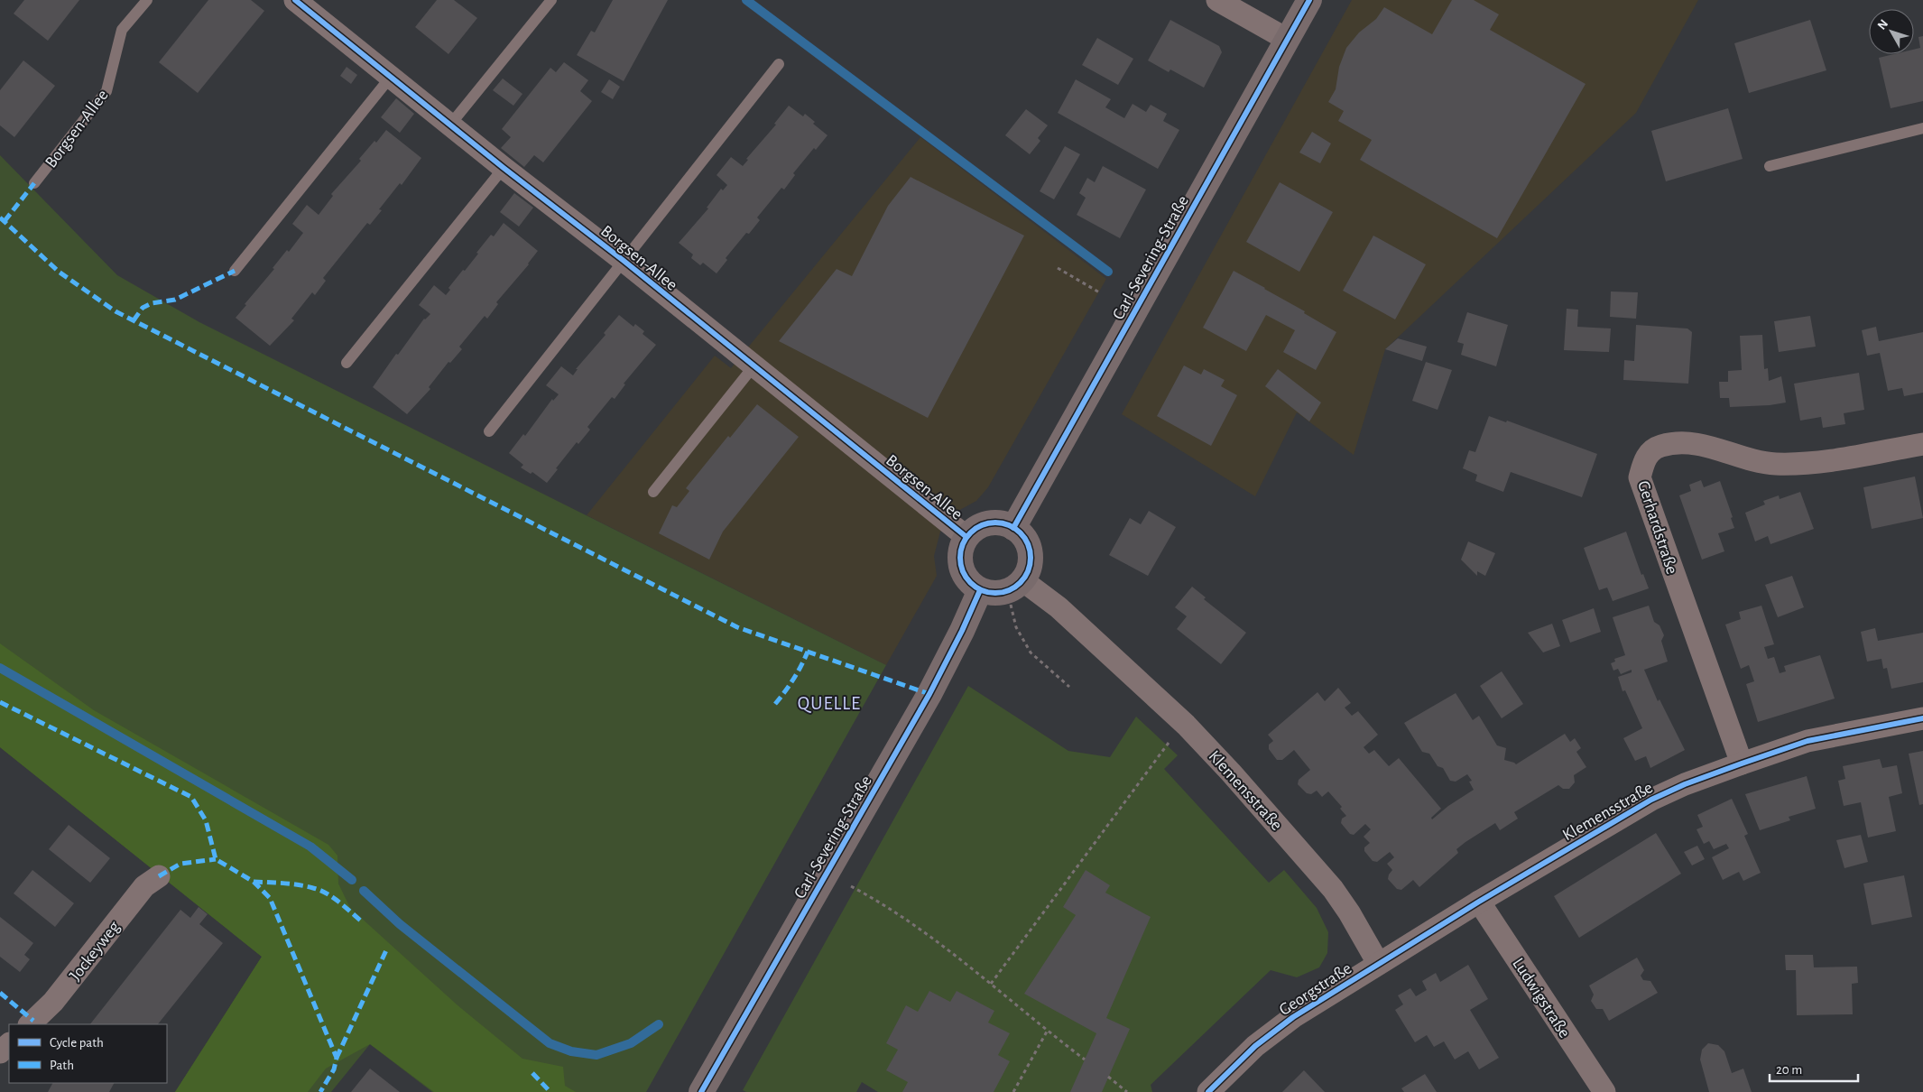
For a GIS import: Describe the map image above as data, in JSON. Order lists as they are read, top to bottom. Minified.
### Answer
{"streets":{"street":["Borgsen-Allee","Carl-Severing-Straße","Gerhardstraße","Klemensstraße","Jockeyweg","Georgstraße","Ludwigstraße"]},"crossings":[["Borgsen-Allee","Carl-Severing-Straße"],["Borgsen-Allee","Klemensstraße"],["Carl-Severing-Straße","Klemensstraße"],["Gerhardstraße","Klemensstraße"],["Klemensstraße","Georgstraße"],["Klemensstraße","Ludwigstraße"]],"districts":["QUELLE"],"legend":["Cycle path","Path"],"scale_bar":"20 m","north":"top left"}
